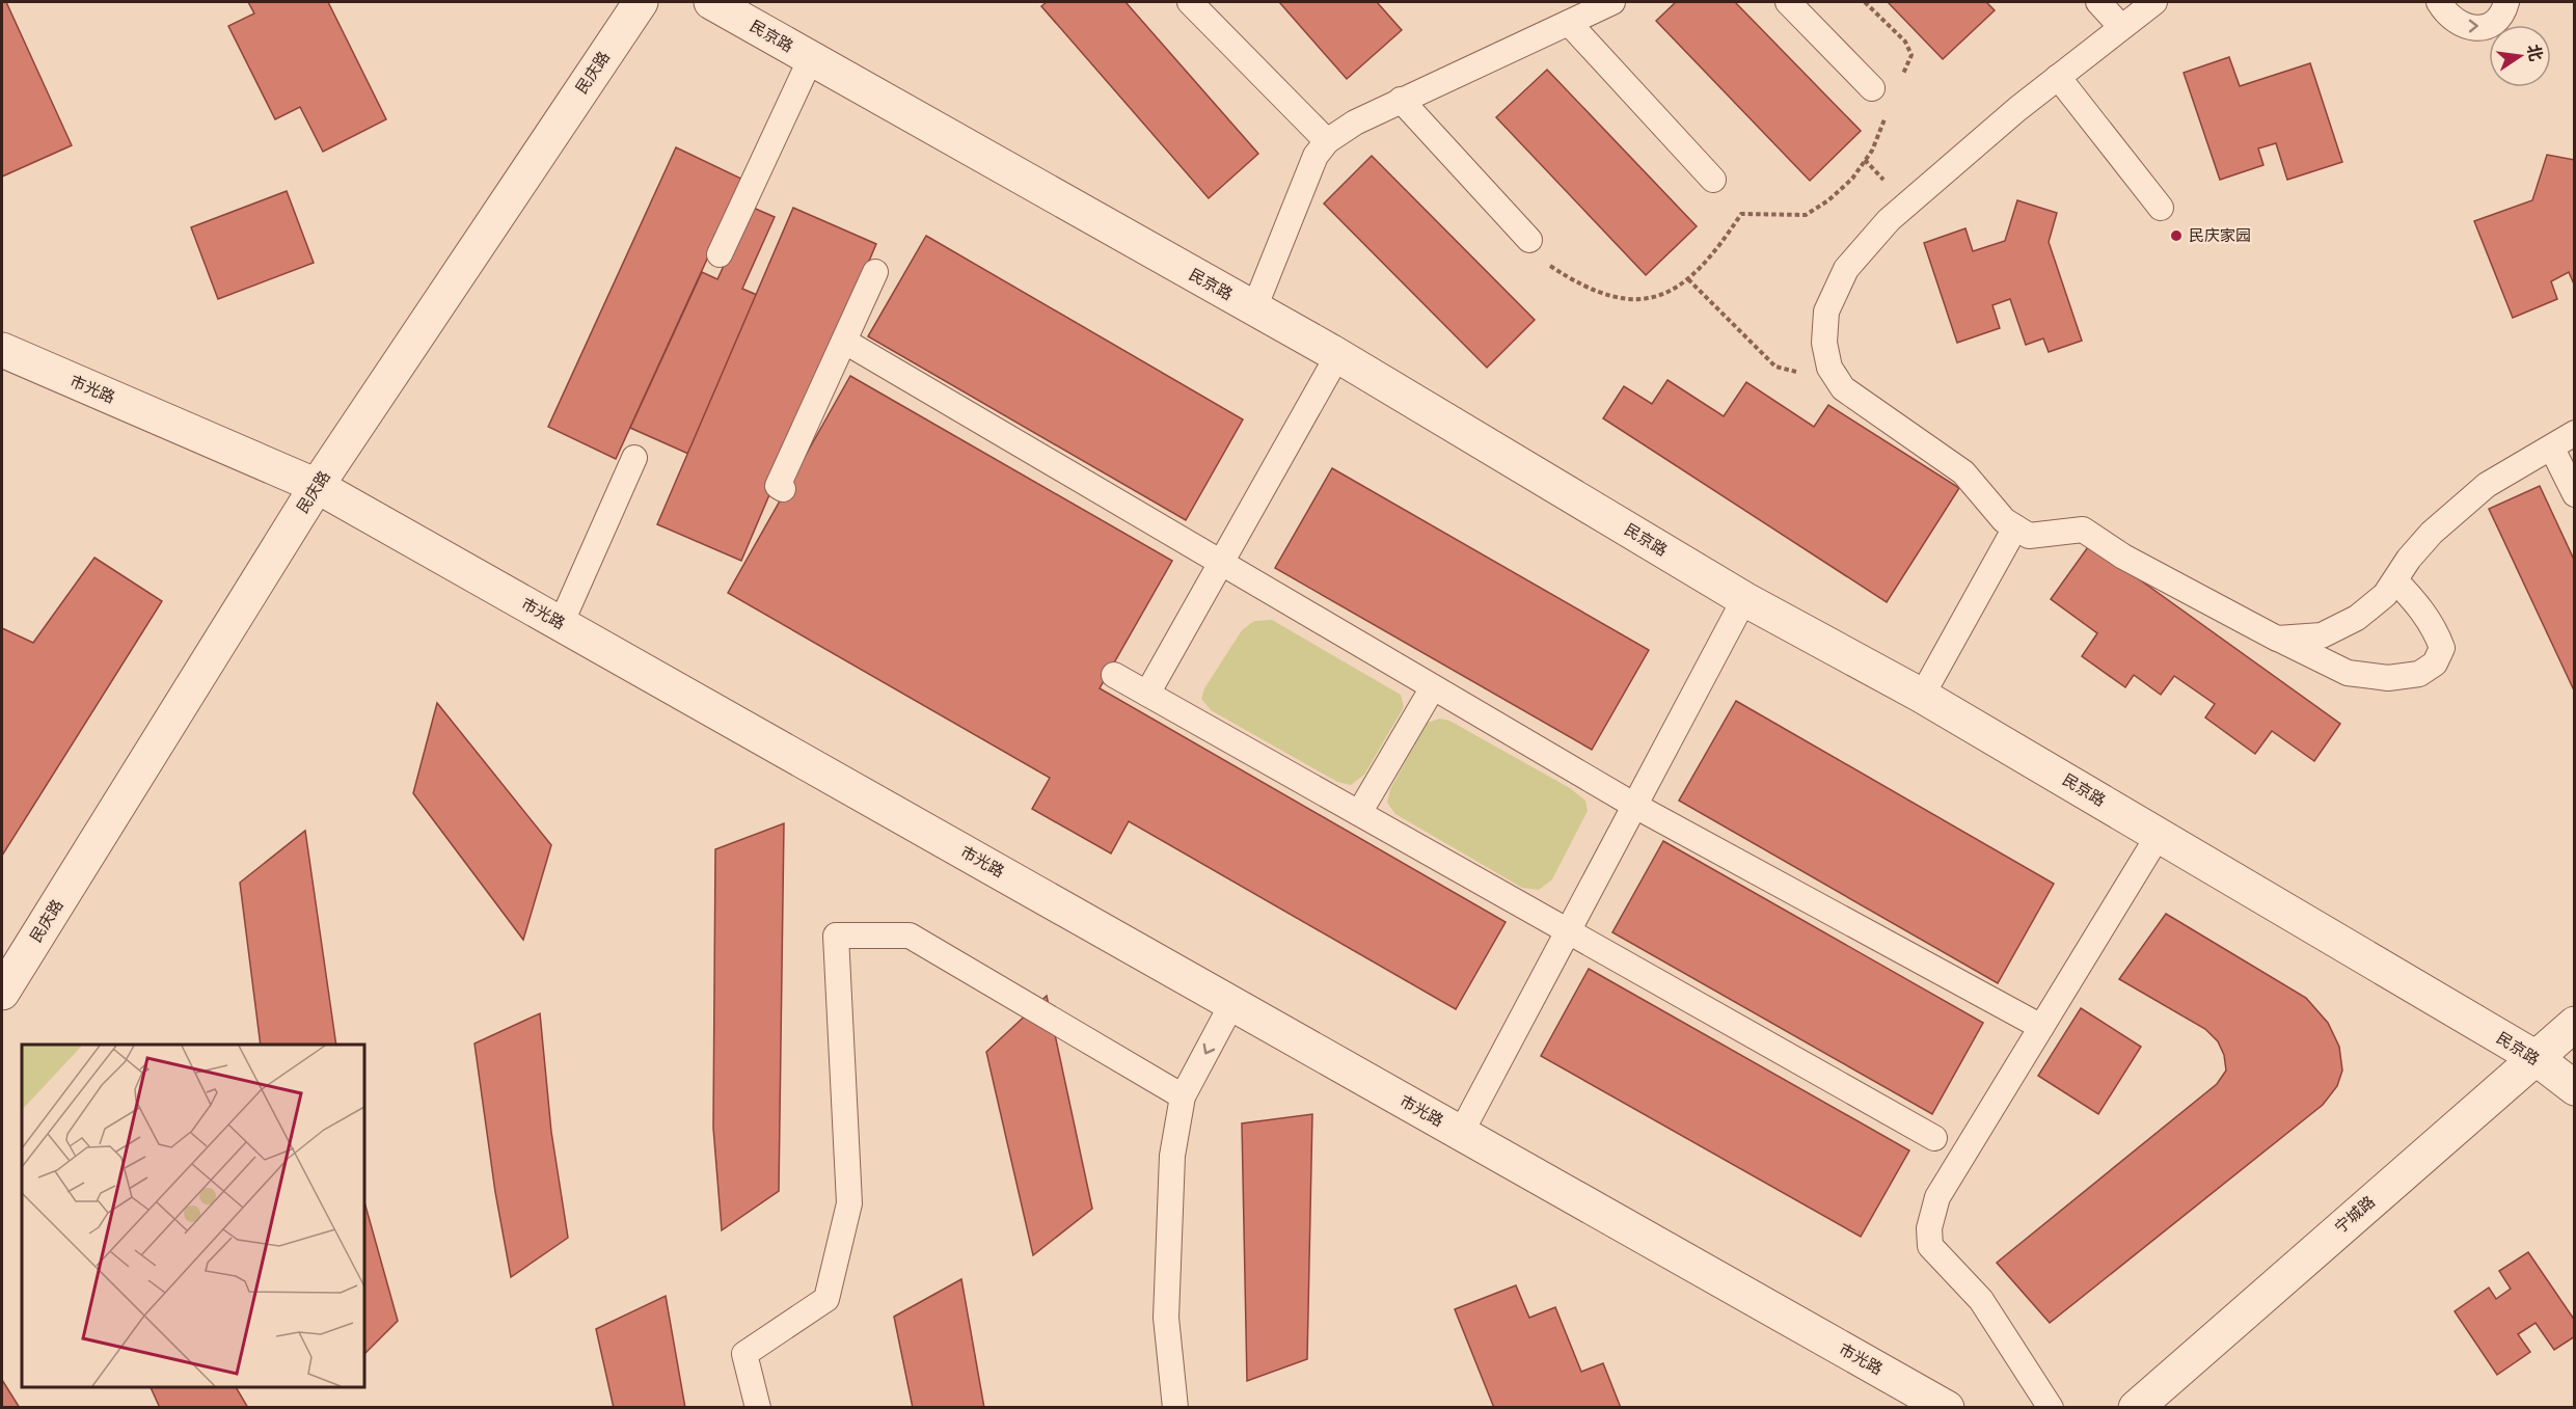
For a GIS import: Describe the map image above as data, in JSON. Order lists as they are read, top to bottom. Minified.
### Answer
{"streets":{"street":["民京路","民庆路","市光路","宁城路"]},"crossings":[["民京路","宁城路"],["民庆路","市光路"]],"places":["民庆家园"],"north":"right"}
